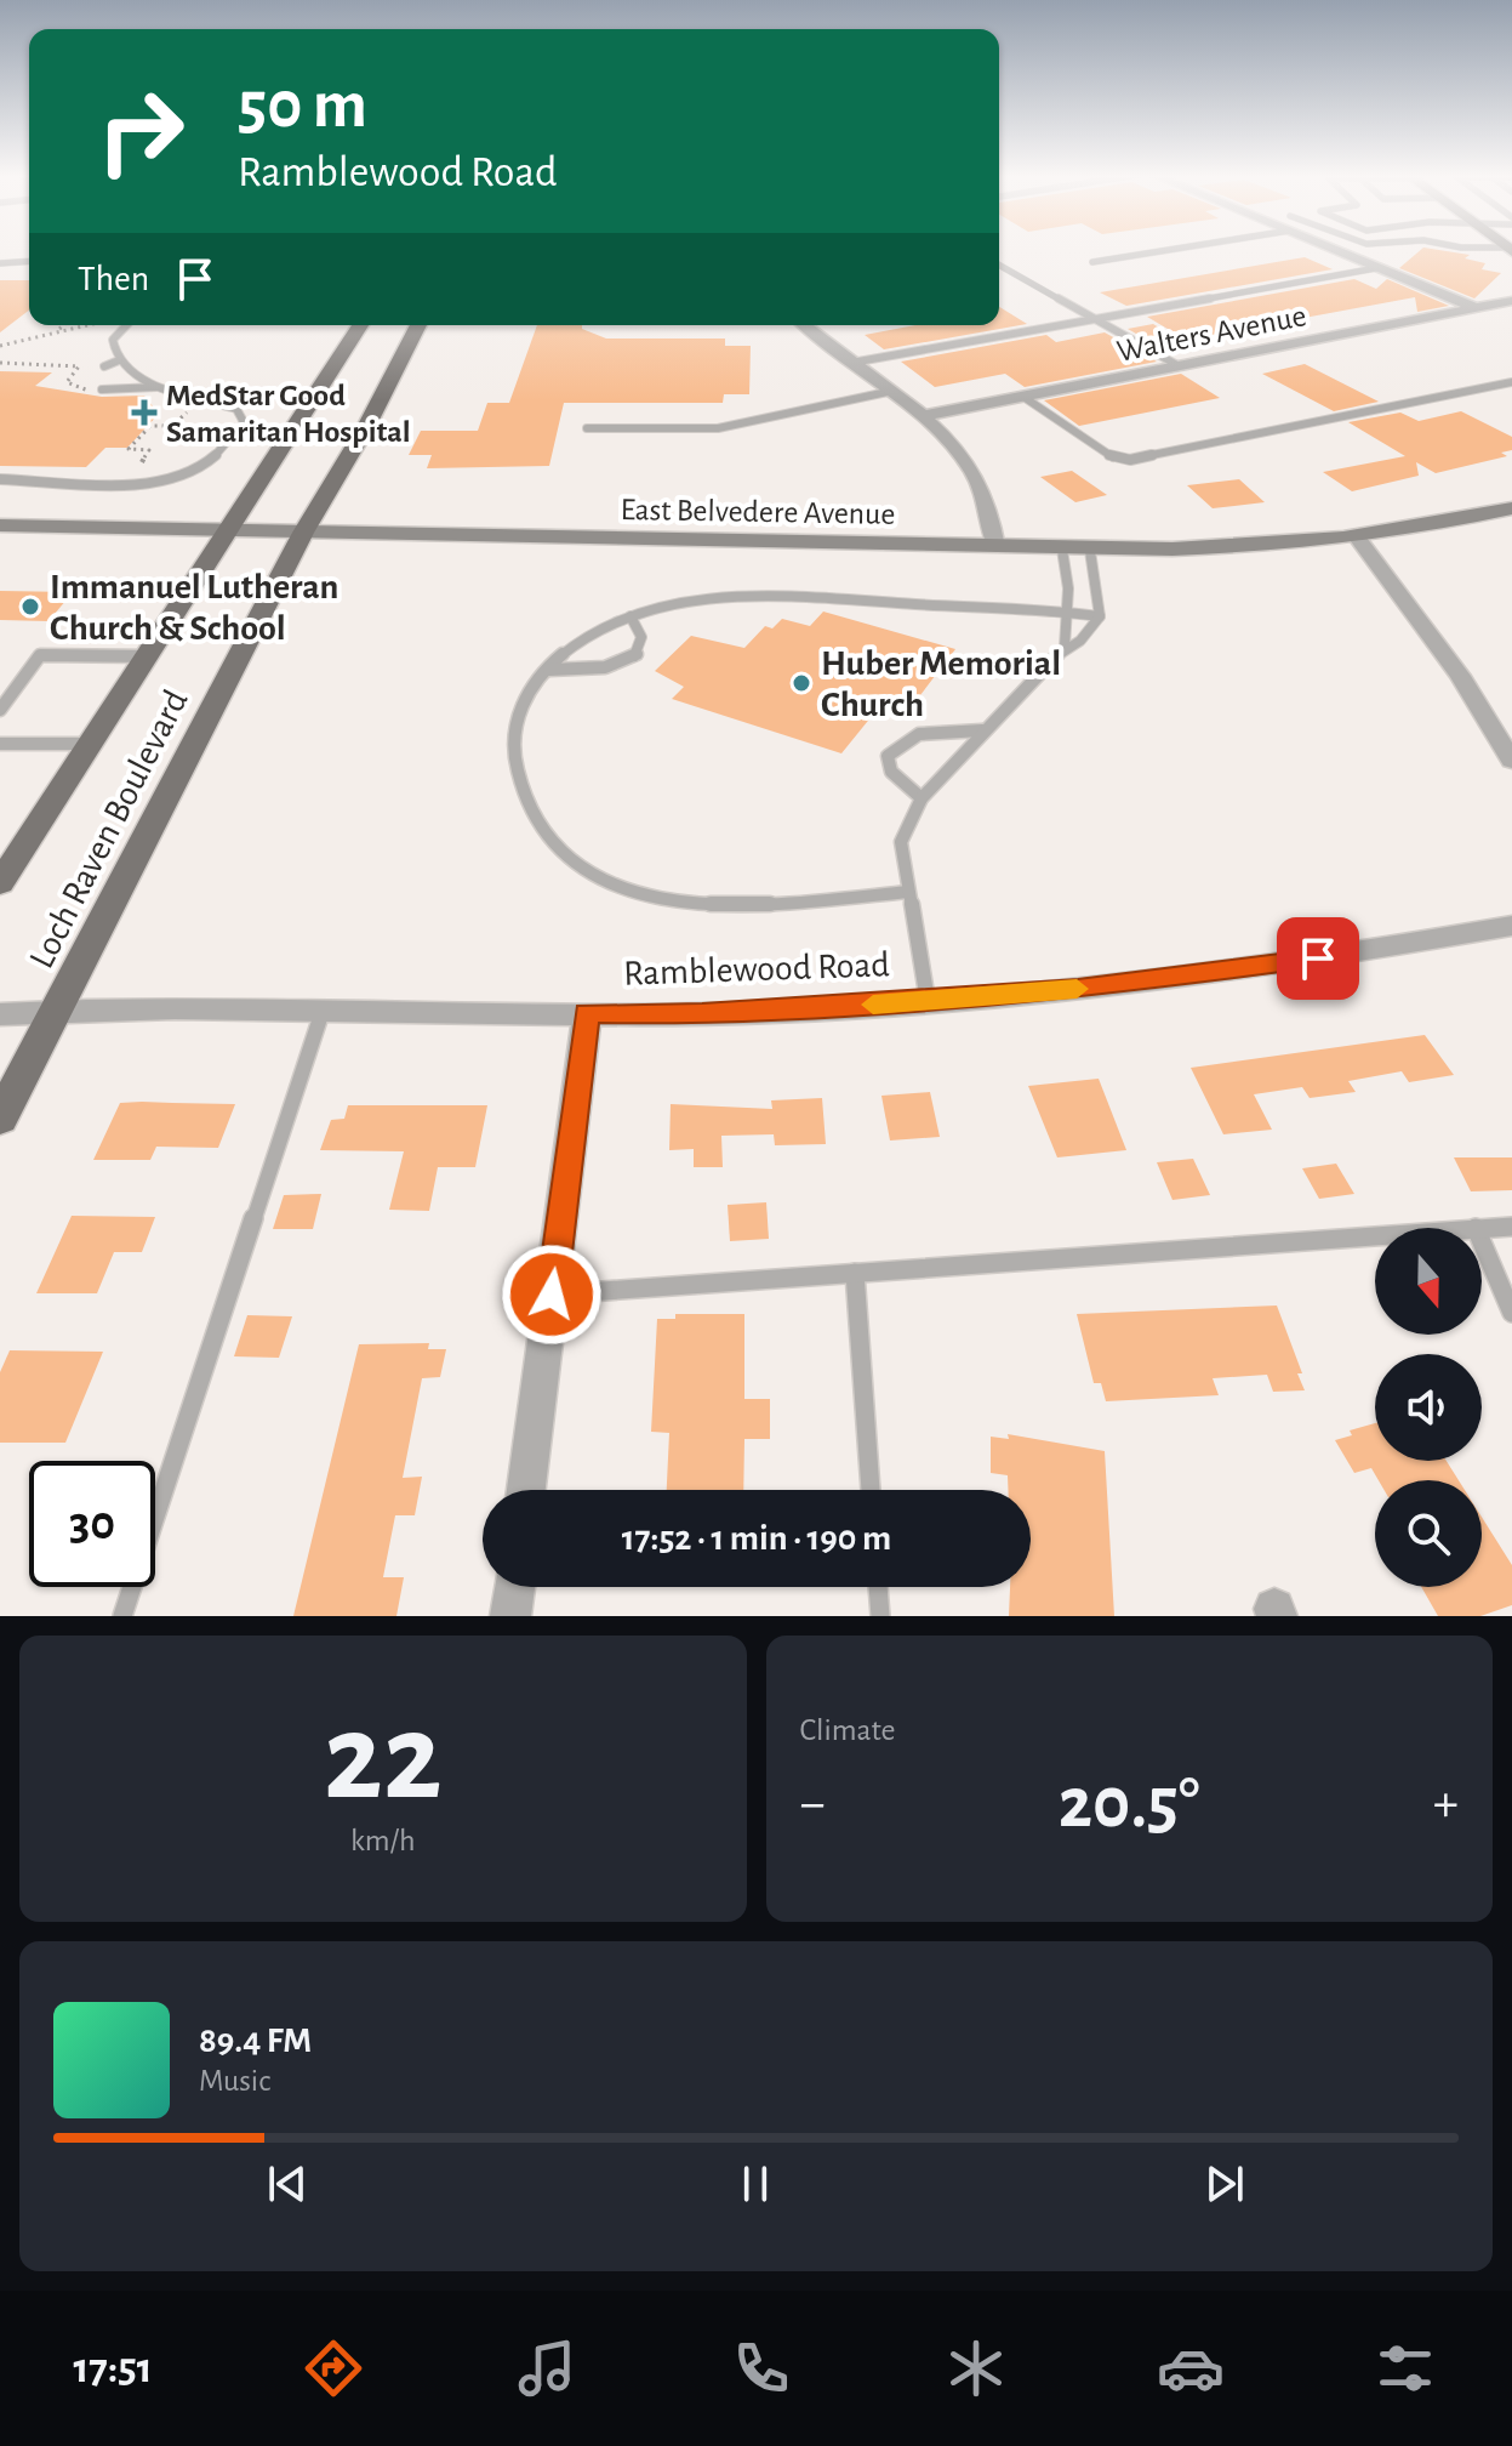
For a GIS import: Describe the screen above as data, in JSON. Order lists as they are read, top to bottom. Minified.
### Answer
{"streets":{"main road":["East Belvedere Avenue","Loch Raven Boulevard"],"street":["Walters Avenue","Ramblewood Road"]},"crossings":[["East Belvedere Avenue","Loch Raven Boulevard"],["Loch Raven Boulevard","Ramblewood Road"]],"places":{"health":["MedStar Good Samaritan Hospital"],"other":["Immanuel Lutheran Church & School","Huber Memorial Church"]},"north":"bottom","page":{"turn":["50 m","Ramblewood Road"],"then":"Then","limit":"30","trip":"17:52 · 1 min · 190 m","tile":[["22","km/h"],"Climate"],"heat":["−","20.5°","+"],"song":["89.4 FM","Music"],"tabs":"17:51"}}
